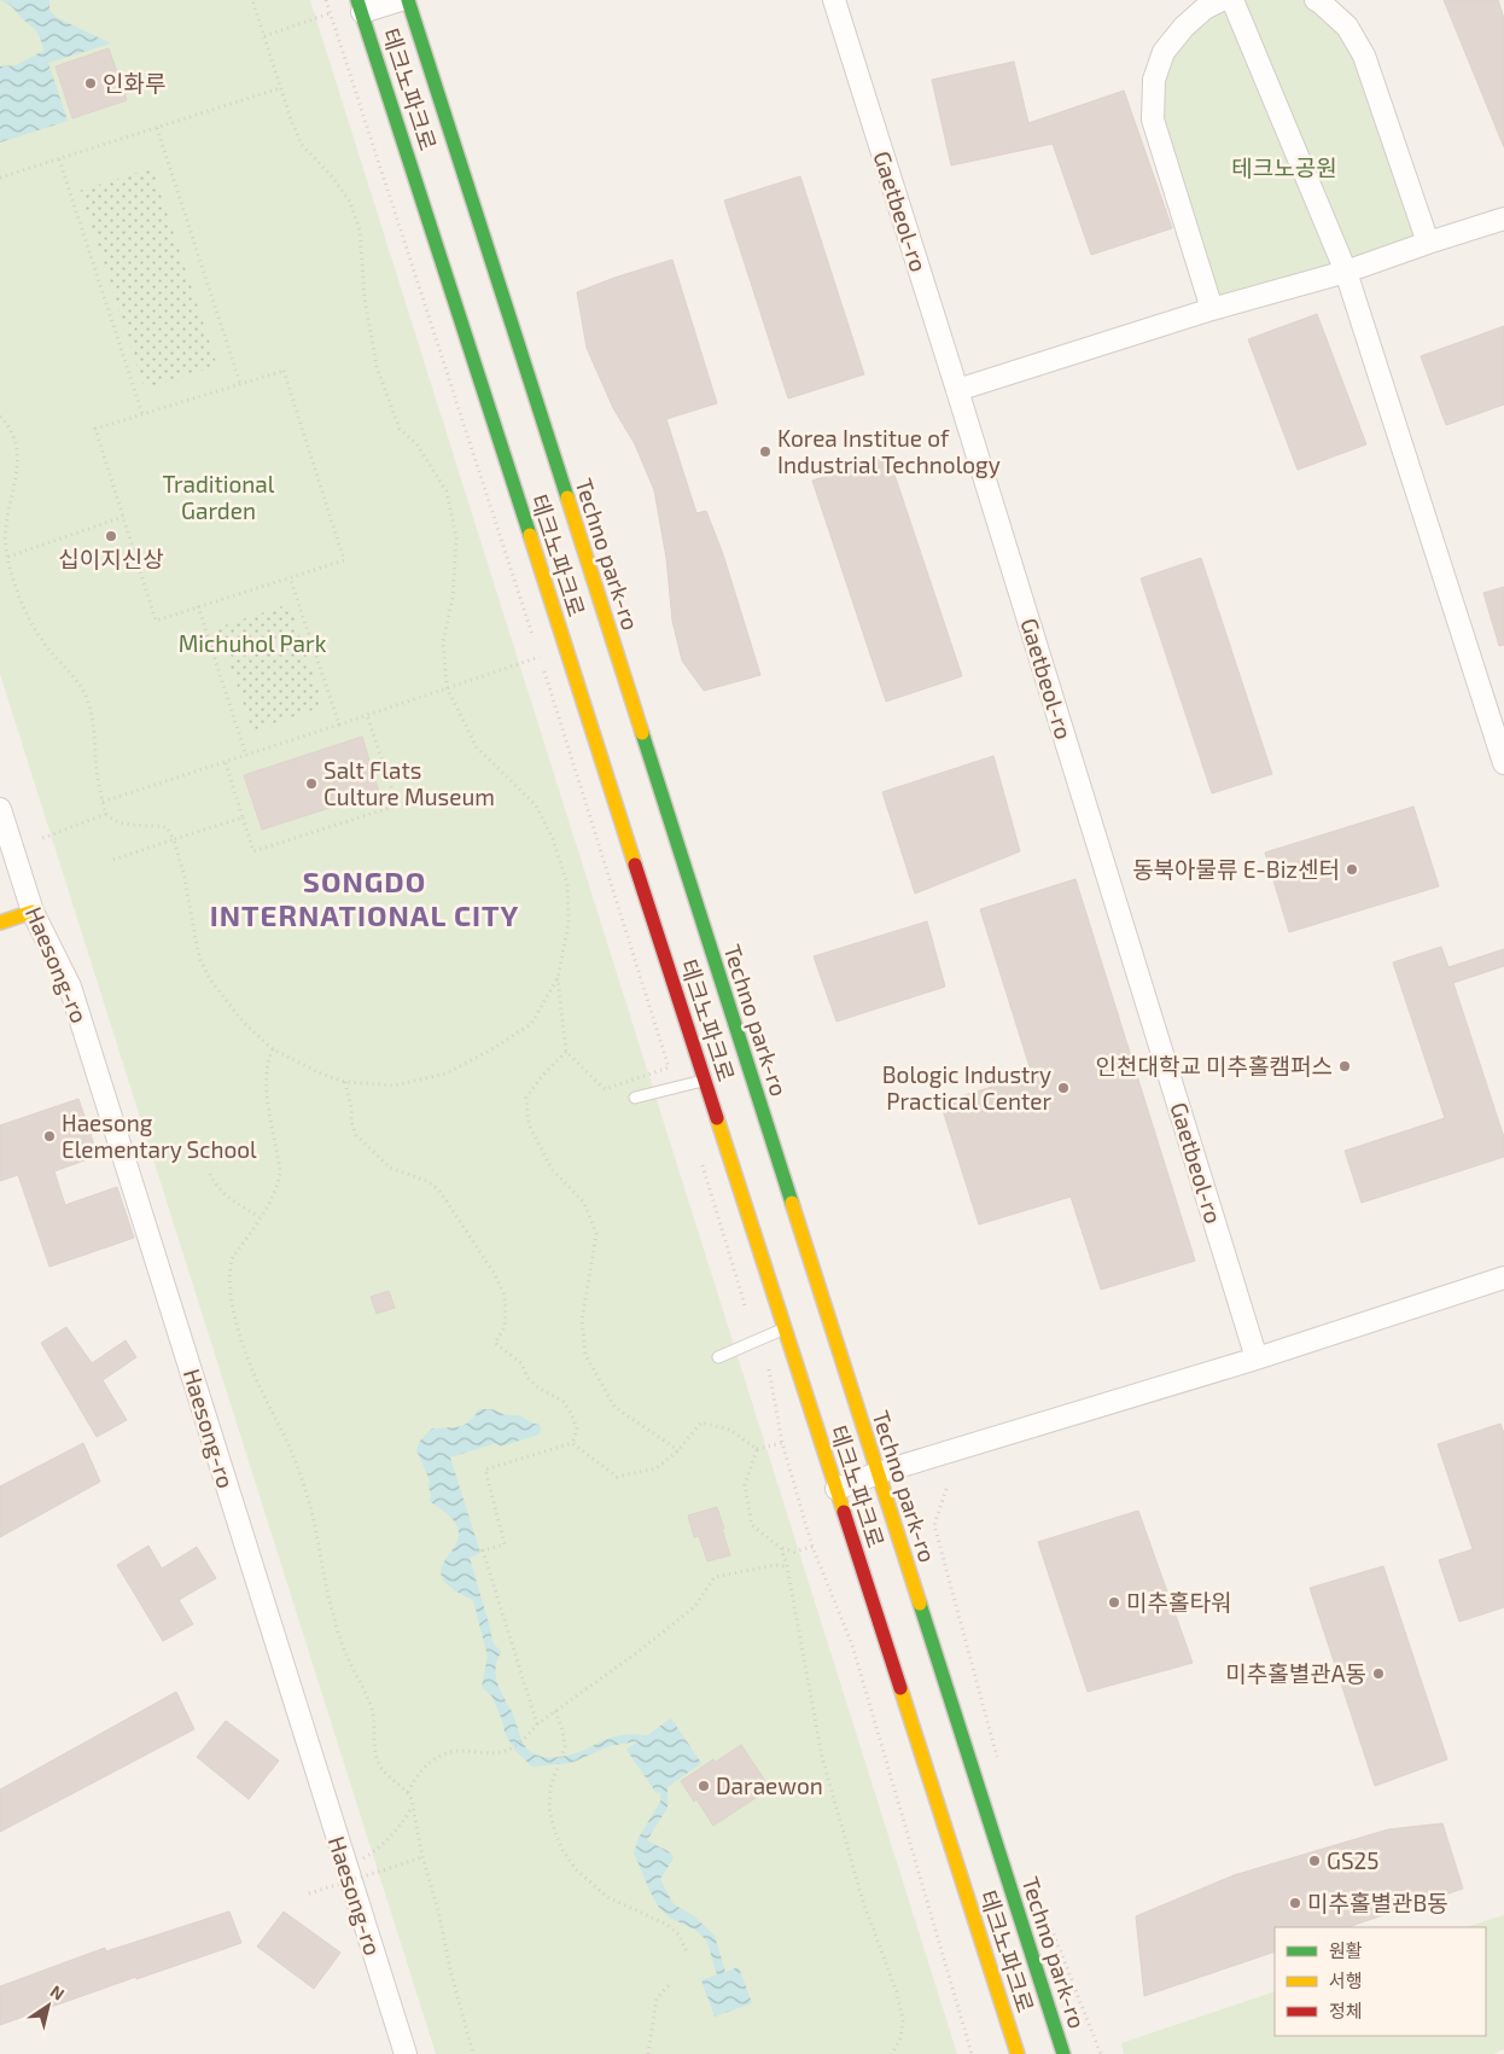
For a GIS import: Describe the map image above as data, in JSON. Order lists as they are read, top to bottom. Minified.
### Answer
{"streets":{"street":["테크노파크로","Gaetbeol-ro","Techno park-ro","Haesong-ro"]},"districts":["SONGDO INTERNATIONAL CITY"],"parks":["테크노공원","Traditional Garden","Michuhol Park"],"places":["인화루","Korea Institue of Industrial Technology","십이지신상","Salt Flats Culture Museum","동북아물류 E-Biz센터","인천대학교 미추홀캠퍼스","Bologic Industry Practical Center","Haesong Elementary School","미추홀타워","미추홀별관A동","Daraewon","GS25","미추홀별관B동"],"legend":["원활","서행","정체"],"north":"top right"}
